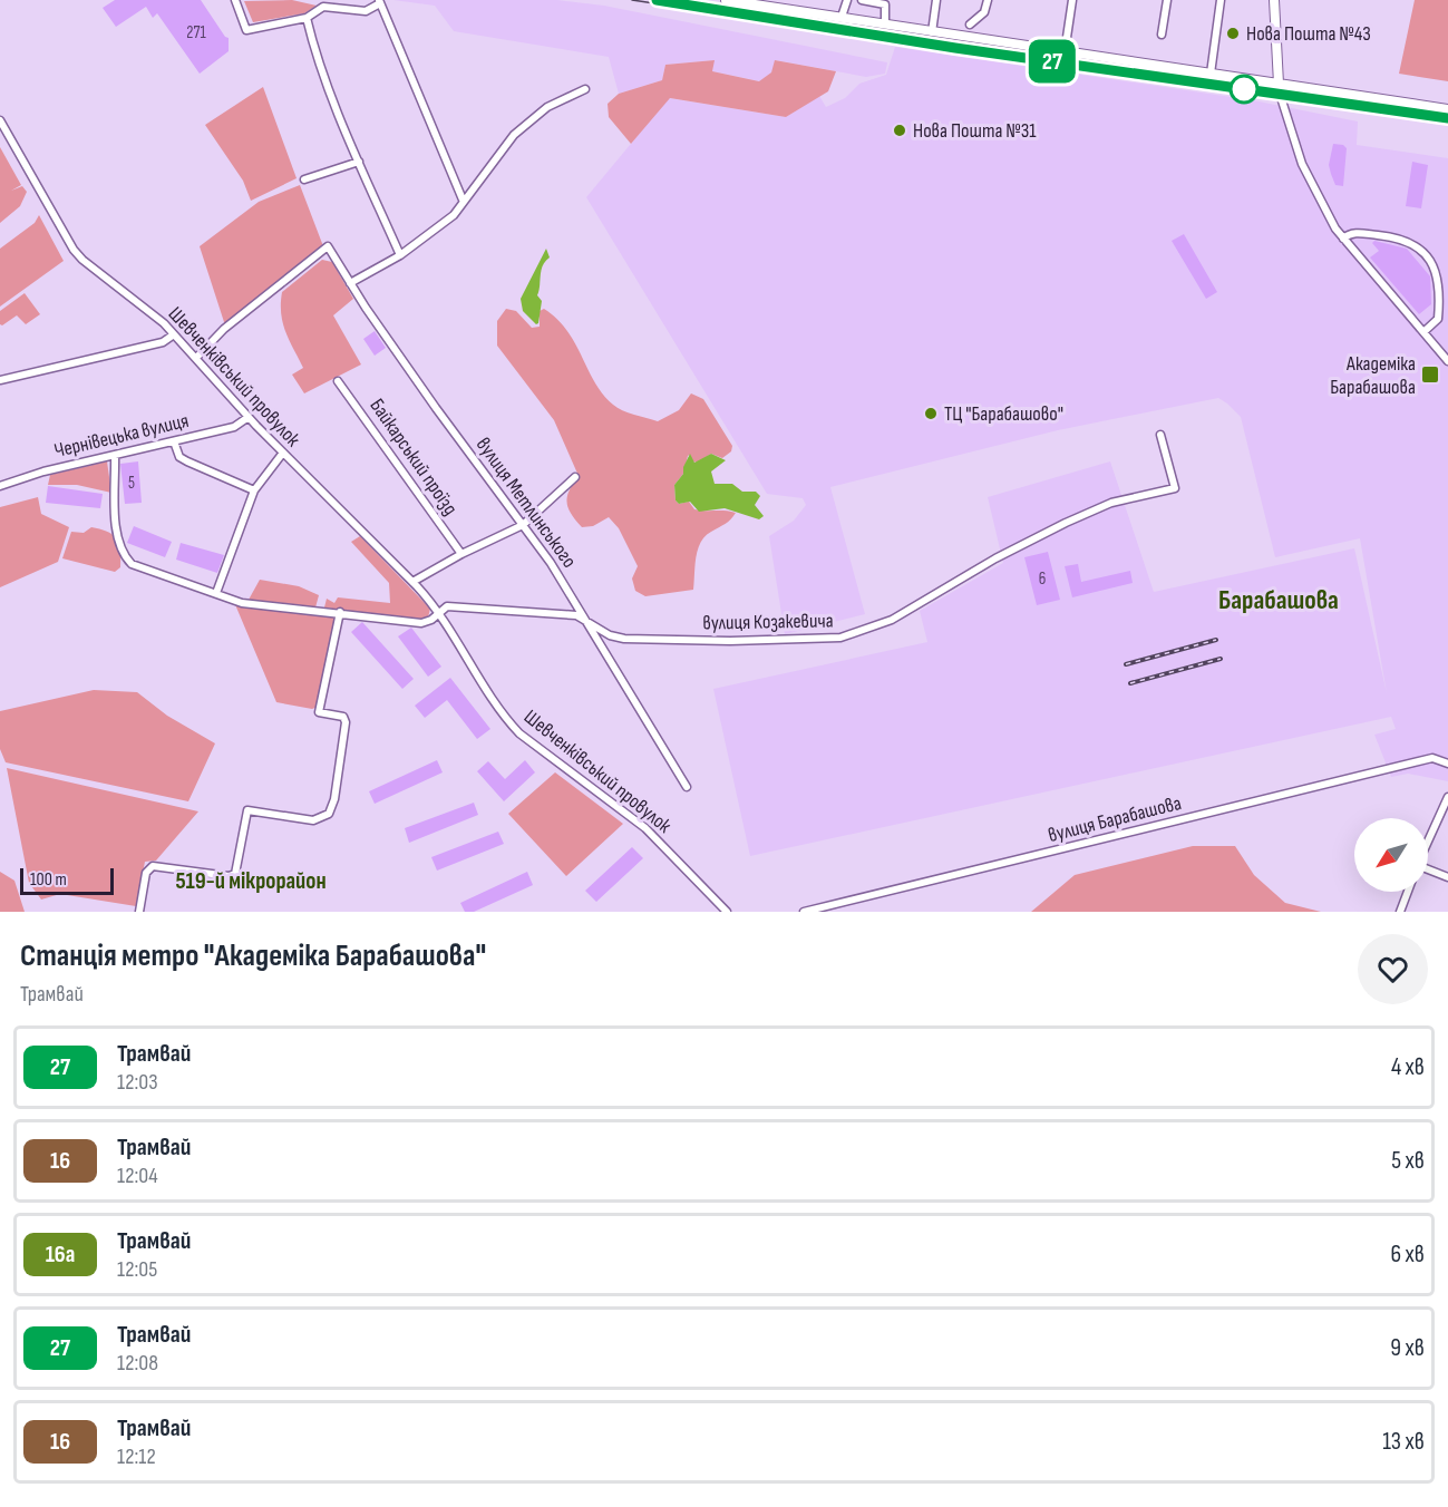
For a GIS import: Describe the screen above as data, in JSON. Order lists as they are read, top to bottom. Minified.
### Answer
{"streets":{"street":["Шевченківський провулок","Чернівецька вулиця","Байкарський проїзд","вулиця Метлинського","вулиця Козакевича","вулиця Барабашова"]},"crossings":[["Шевченківський провулок","Чернівецька вулиця"],["Шевченківський провулок","вулиця Метлинського"],["Шевченківський провулок","вулиця Козакевича"],["вулиця Метлинського","вулиця Козакевича"]],"districts":["Барабашова","519-й мікрорайон"],"places":{"other":["Нова Пошта №43","Нова Пошта №31","ТЦ \"Барабашово\""],"transit":["Академіка Барабашова"]},"lines":["tram line 27"],"house_numbers":["271","5","6"],"scale_bar":"100 m","north":"bottom left","page":{"on_map":"27","scale":"100 m","heading":["Станція метро \"Академіка Барабашова\"","Трамвай"],"list":[{"mark":"27","name":"Трамвай","note":"12:03","value":"4 хв"},{"mark":"16","name":"Трамвай","note":"12:04","value":"5 хв"},{"mark":"16a","name":"Трамвай","note":"12:05","value":"6 хв"},{"mark":"27","name":"Трамвай","note":"12:08","value":"9 хв"},{"mark":"16","name":"Трамвай","note":"12:12","value":"13 хв"}]}}
